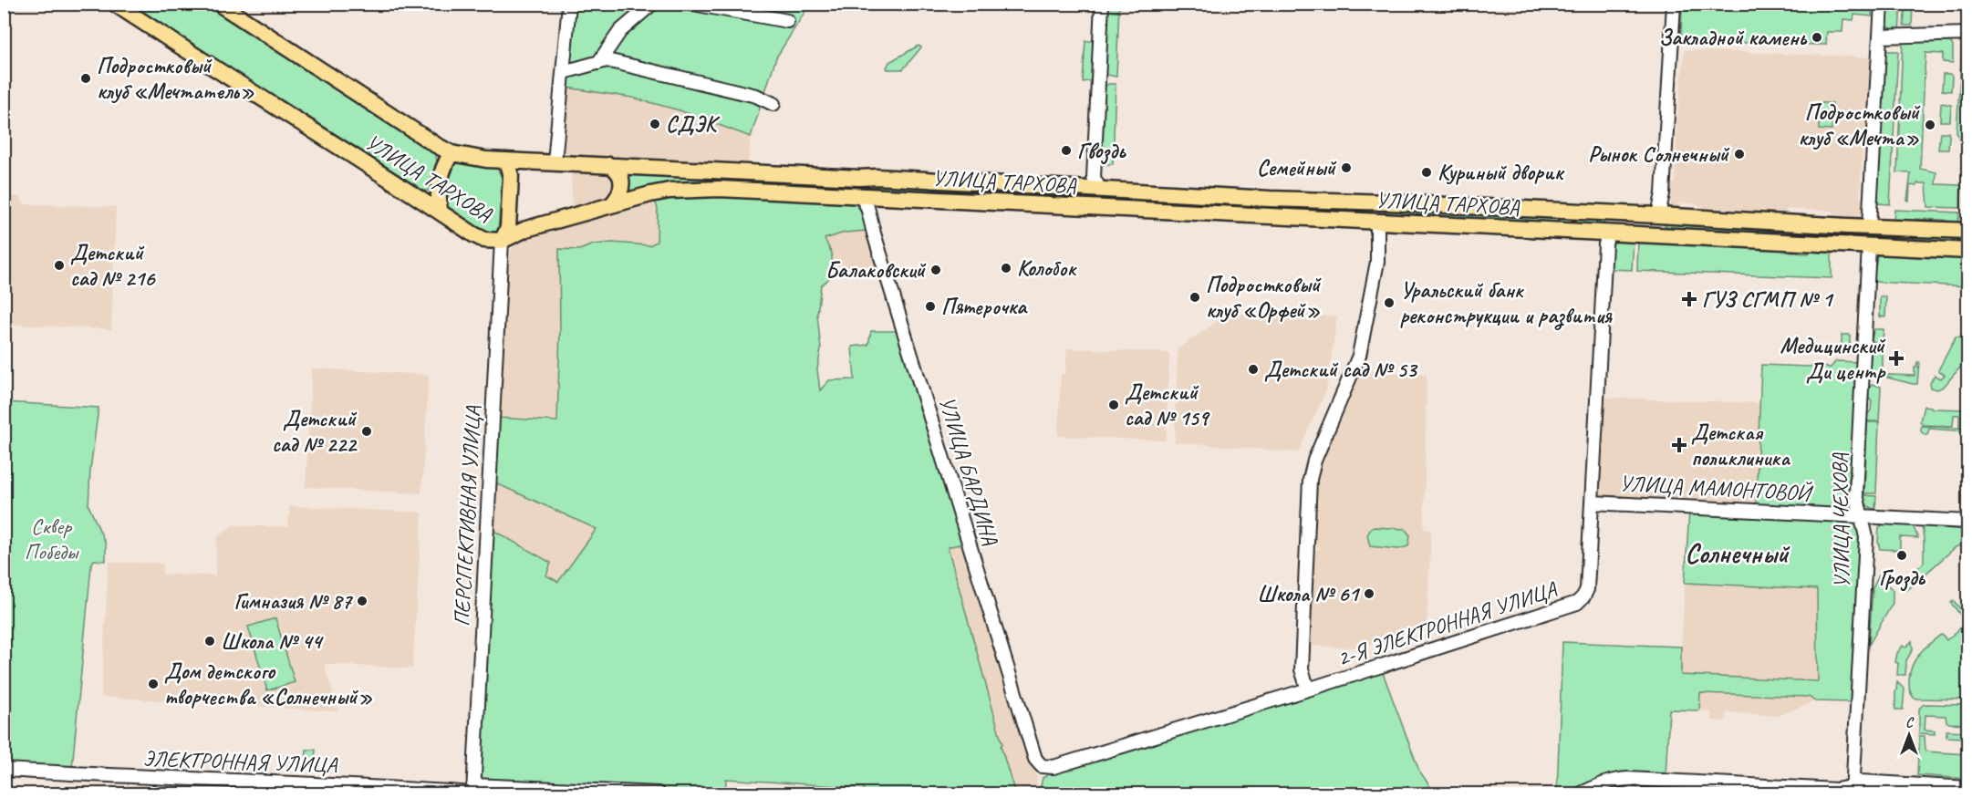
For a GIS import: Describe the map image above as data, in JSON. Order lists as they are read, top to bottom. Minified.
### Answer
{"streets":{"main road":["УЛИЦА ТАРХОВА"],"street":["УЛИЦА БАРДИНА","УЛИЦА МАМОНТОВОЙ","ПЕРСПЕКТИВНАЯ УЛИЦА","УЛИЦА ЧЕХОВА","2-Я ЭЛЕКТРОННАЯ УЛИЦА","ЭЛЕКТРОННАЯ УЛИЦА"]},"crossings":[["УЛИЦА ТАРХОВА","УЛИЦА БАРДИНА"],["УЛИЦА ТАРХОВА","ПЕРСПЕКТИВНАЯ УЛИЦА"],["УЛИЦА ТАРХОВА","УЛИЦА ЧЕХОВА"],["УЛИЦА ТАРХОВА","2-Я ЭЛЕКТРОННАЯ УЛИЦА"],["УЛИЦА БАРДИНА","2-Я ЭЛЕКТРОННАЯ УЛИЦА"],["УЛИЦА МАМОНТОВОЙ","УЛИЦА ЧЕХОВА"],["УЛИЦА МАМОНТОВОЙ","2-Я ЭЛЕКТРОННАЯ УЛИЦА"],["ПЕРСПЕКТИВНАЯ УЛИЦА","ЭЛЕКТРОННАЯ УЛИЦА"]],"districts":["Солнечный"],"parks":["Сквер Победы"],"places":{"other":["Закладной камень","Подростковый клуб «Мечтатель»","СДЭК","Подростковый клуб «Мечта»","Гвоздь","Рынок Солнечный","Семейный","Куриный дворик","Детский сад № 216","Колобок","Балаковский","Подростковый клуб «Орфей»","Уральский банк реконструкции и развития","Пятерочка","Детский сад № 53","Детский сад № 159","Детский сад № 222","Гроздь","Школа № 61","Гимназия № 87","Школа № 44","Дом детского творчества «Солнечный»"],"health":["ГУЗ СГМП № 1","Медицинский Ди центр","Детская поликлиника"]},"north":"top"}
